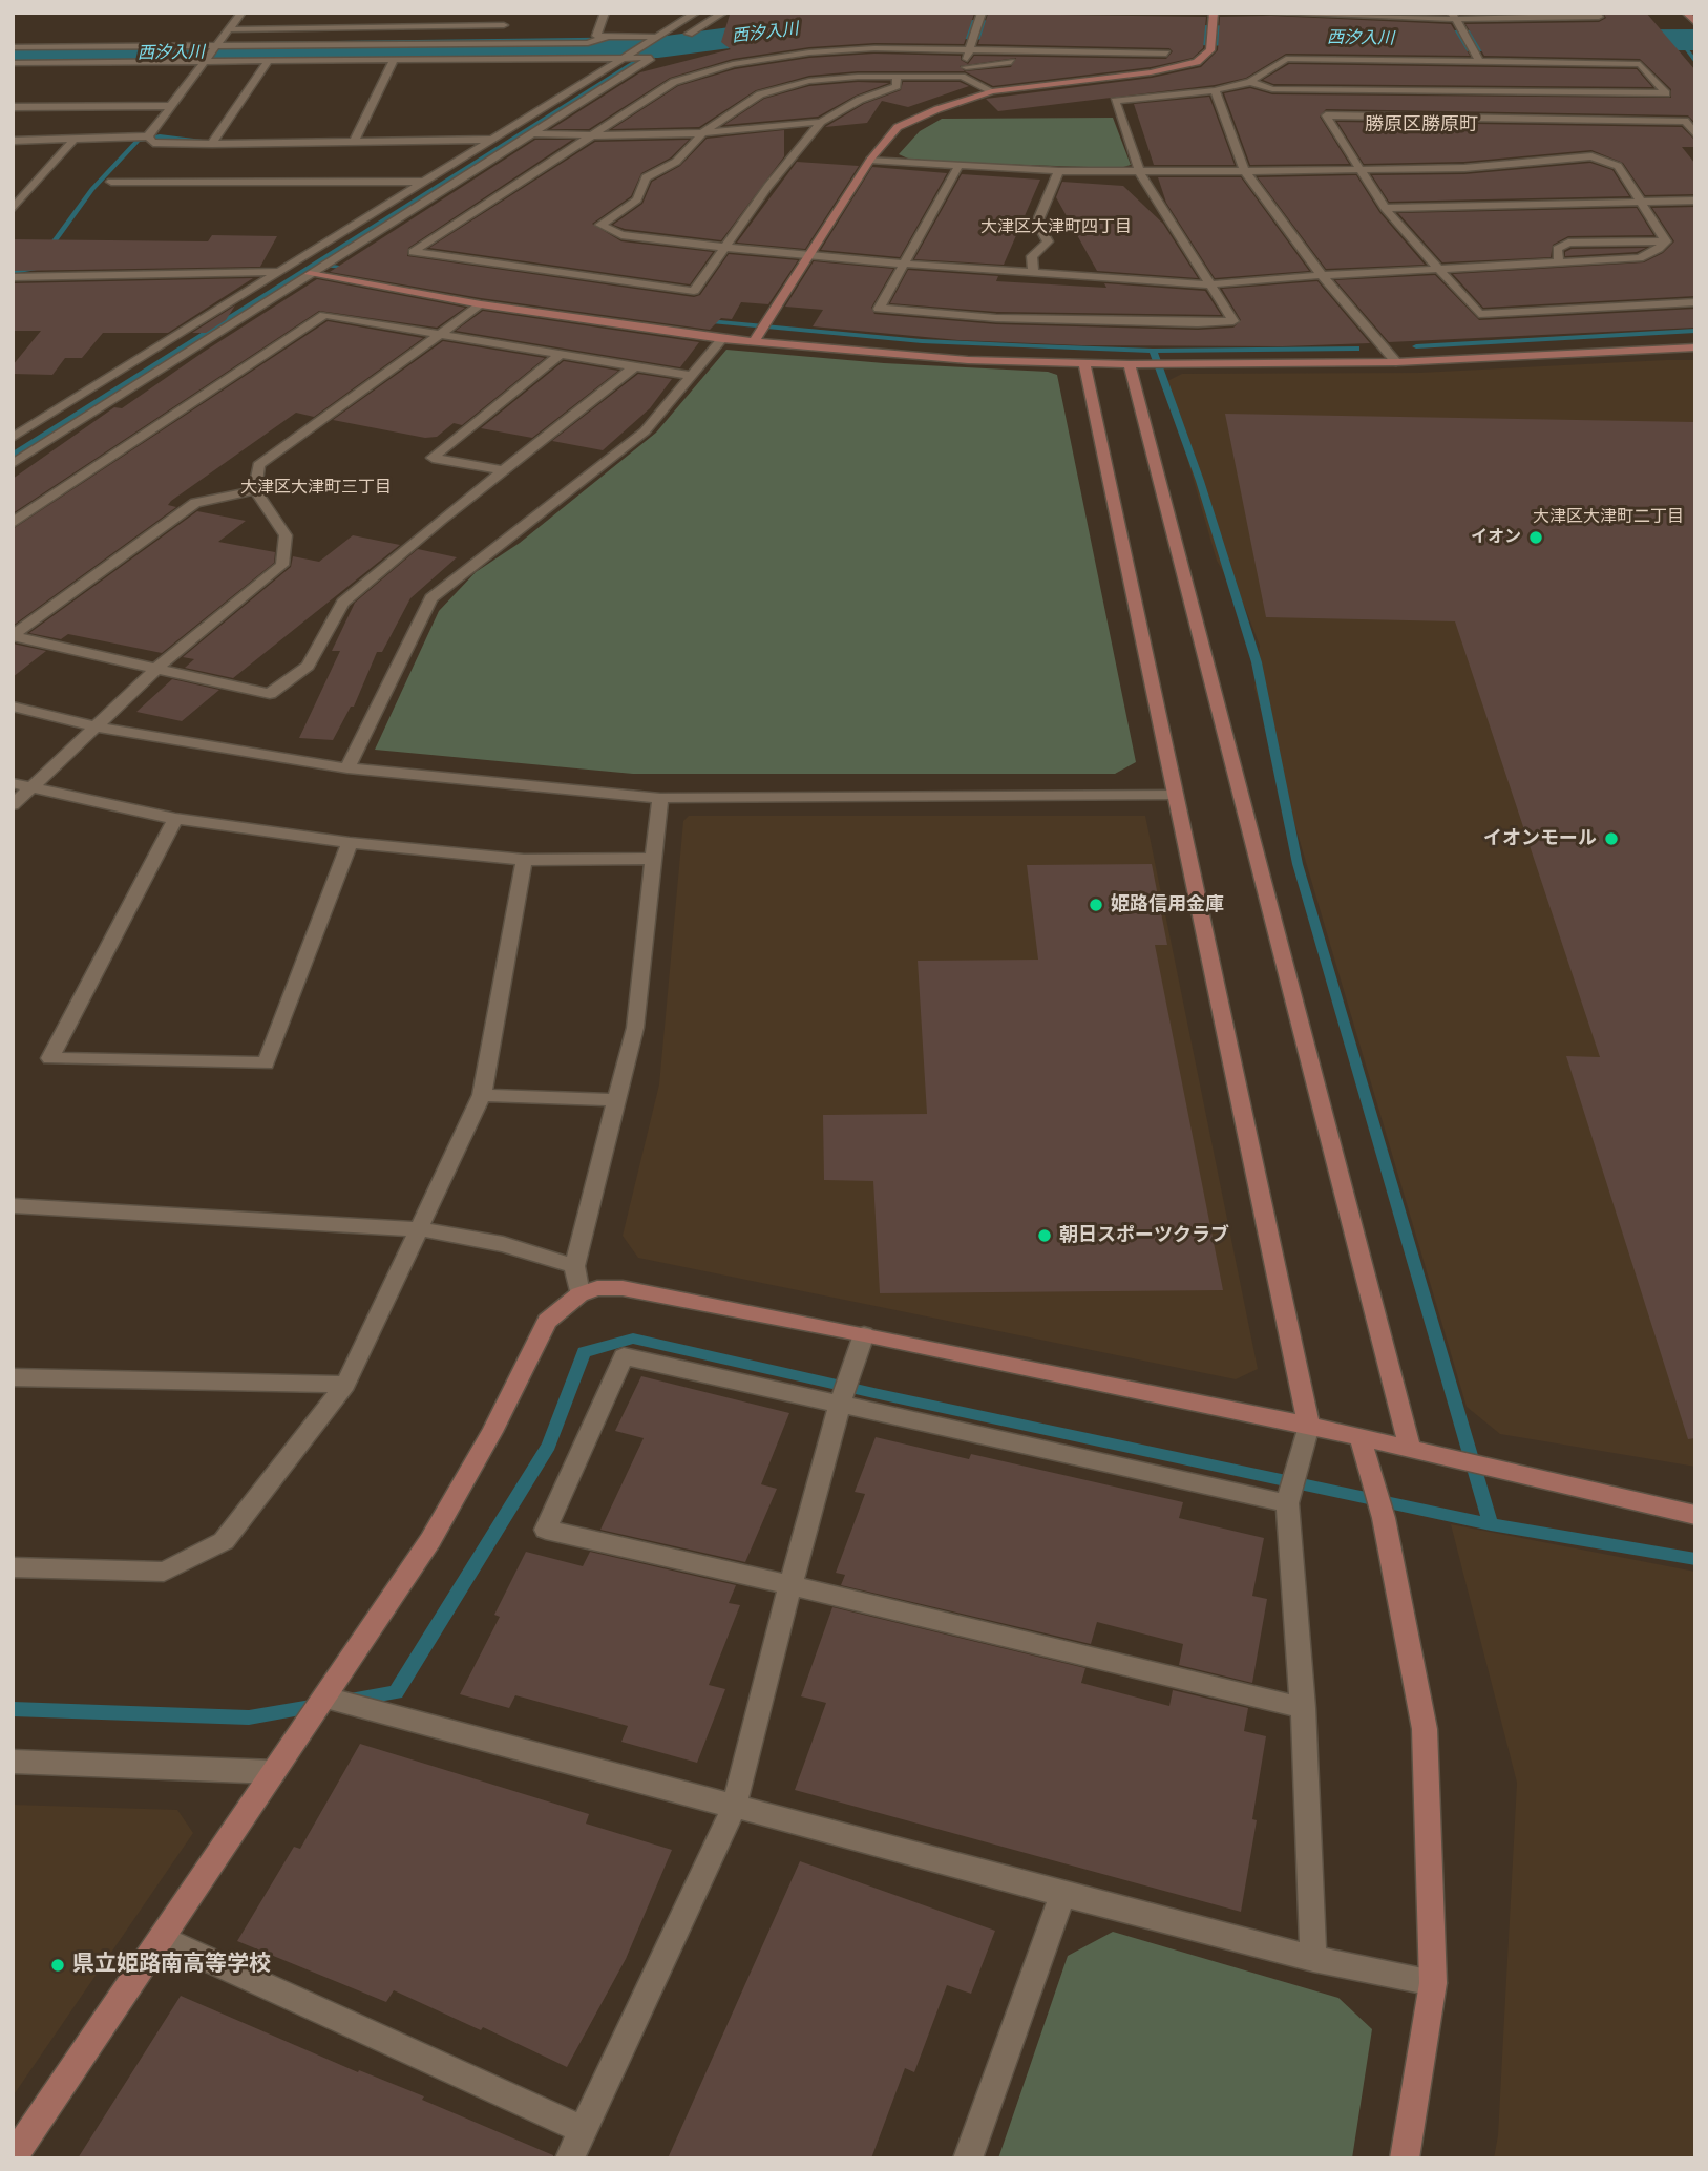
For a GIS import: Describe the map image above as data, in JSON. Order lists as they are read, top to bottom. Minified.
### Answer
{"districts":["勝原区勝原町","大津区大津町四丁目","大津区大津町三丁目","大津区大津町二丁目"],"water":["西汐入川"],"places":["イオン","イオンモール","姫路信用金庫","朝日スポーツクラブ","県立姫路南高等学校"]}
